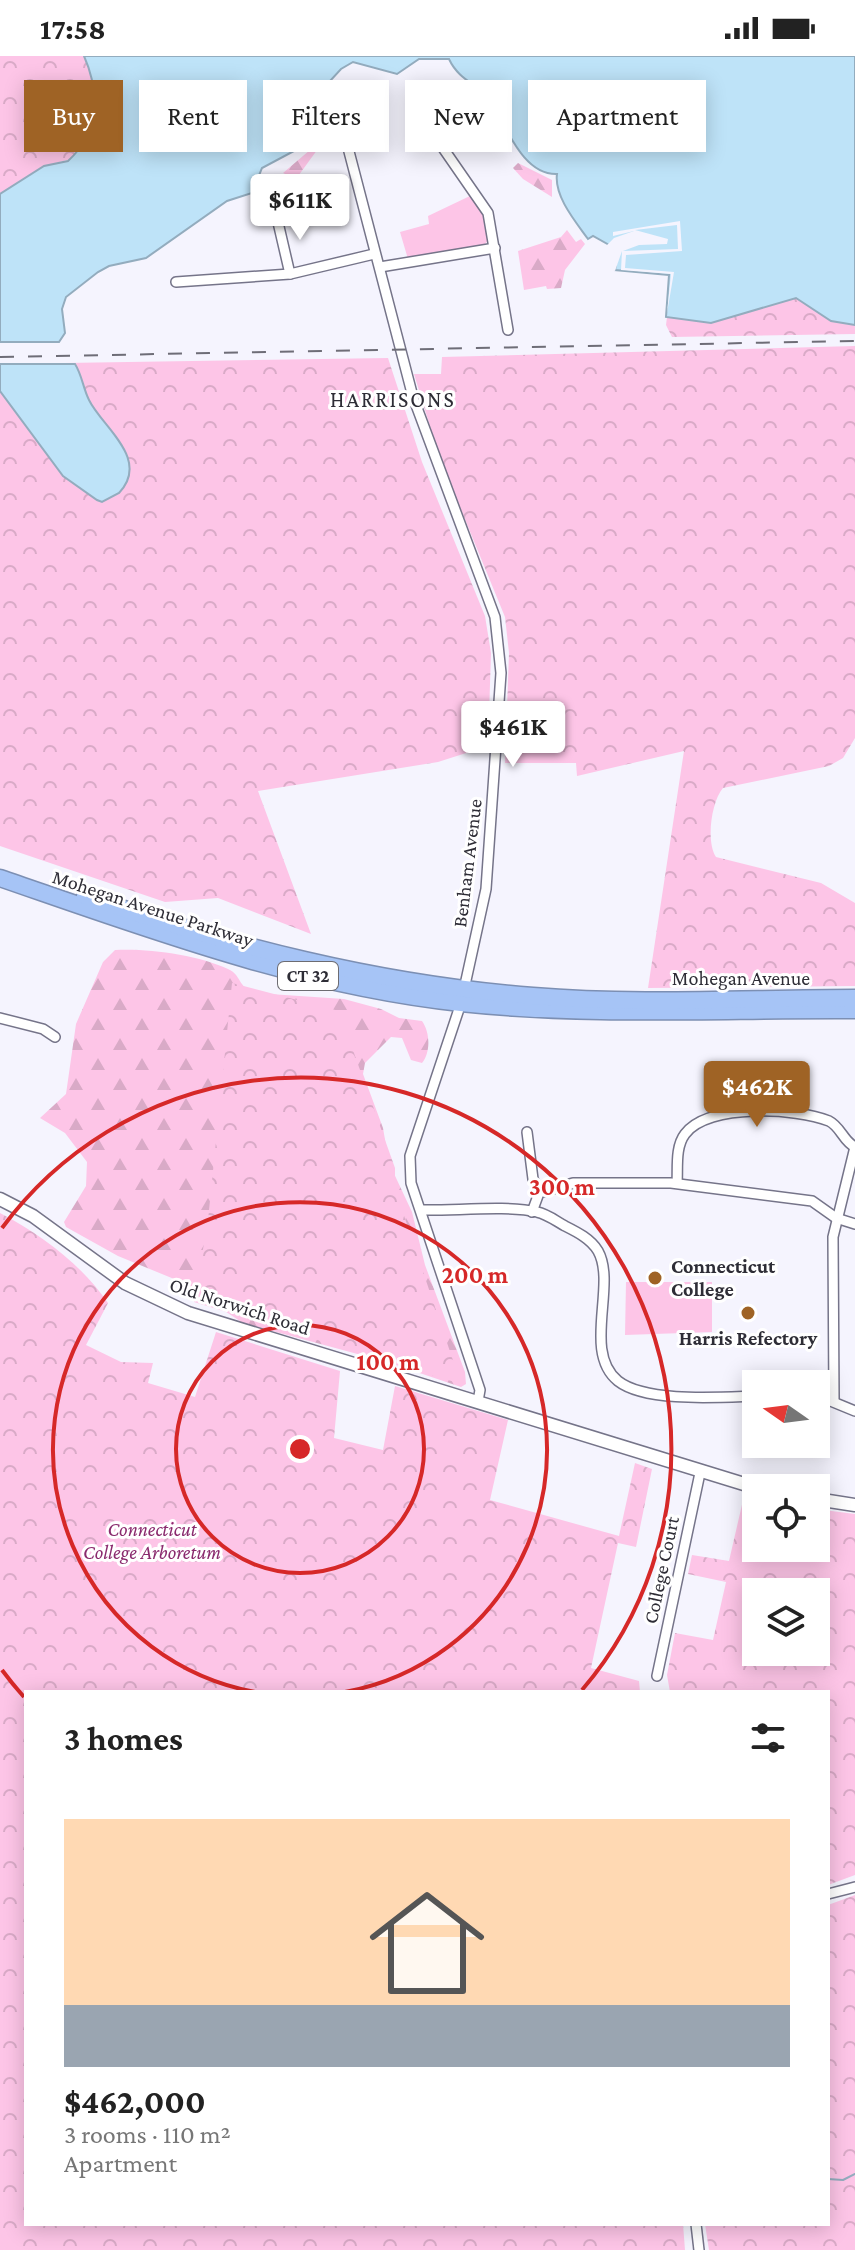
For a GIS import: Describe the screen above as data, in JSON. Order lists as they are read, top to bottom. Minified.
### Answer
{"streets":{"highway":["Mohegan Avenue Parkway","CT 32","Mohegan Avenue"],"street":["Benham Avenue","Old Norwich Road","College Court"]},"crossings":[["Benham Avenue","Mohegan Avenue Parkway"],["Benham Avenue","Old Norwich Road"],["Mohegan Avenue Parkway","Mohegan Avenue"],["Old Norwich Road","College Court"]],"districts":["HARRISONS"],"parks":["Connecticut College Arboretum"],"places":["Connecticut College","Harris Refectory"],"north":"left","page":{"status":"17:58","chip":["Buy","Rent","Filters","New","Apartment"],"price":["$611K","$461K","$462K"],"heading":"3 homes","list":[{"name":"$462,000","note":"3 rooms · 110 m² · Apartment"}]},"rings":["300 m","200 m","100 m"]}
